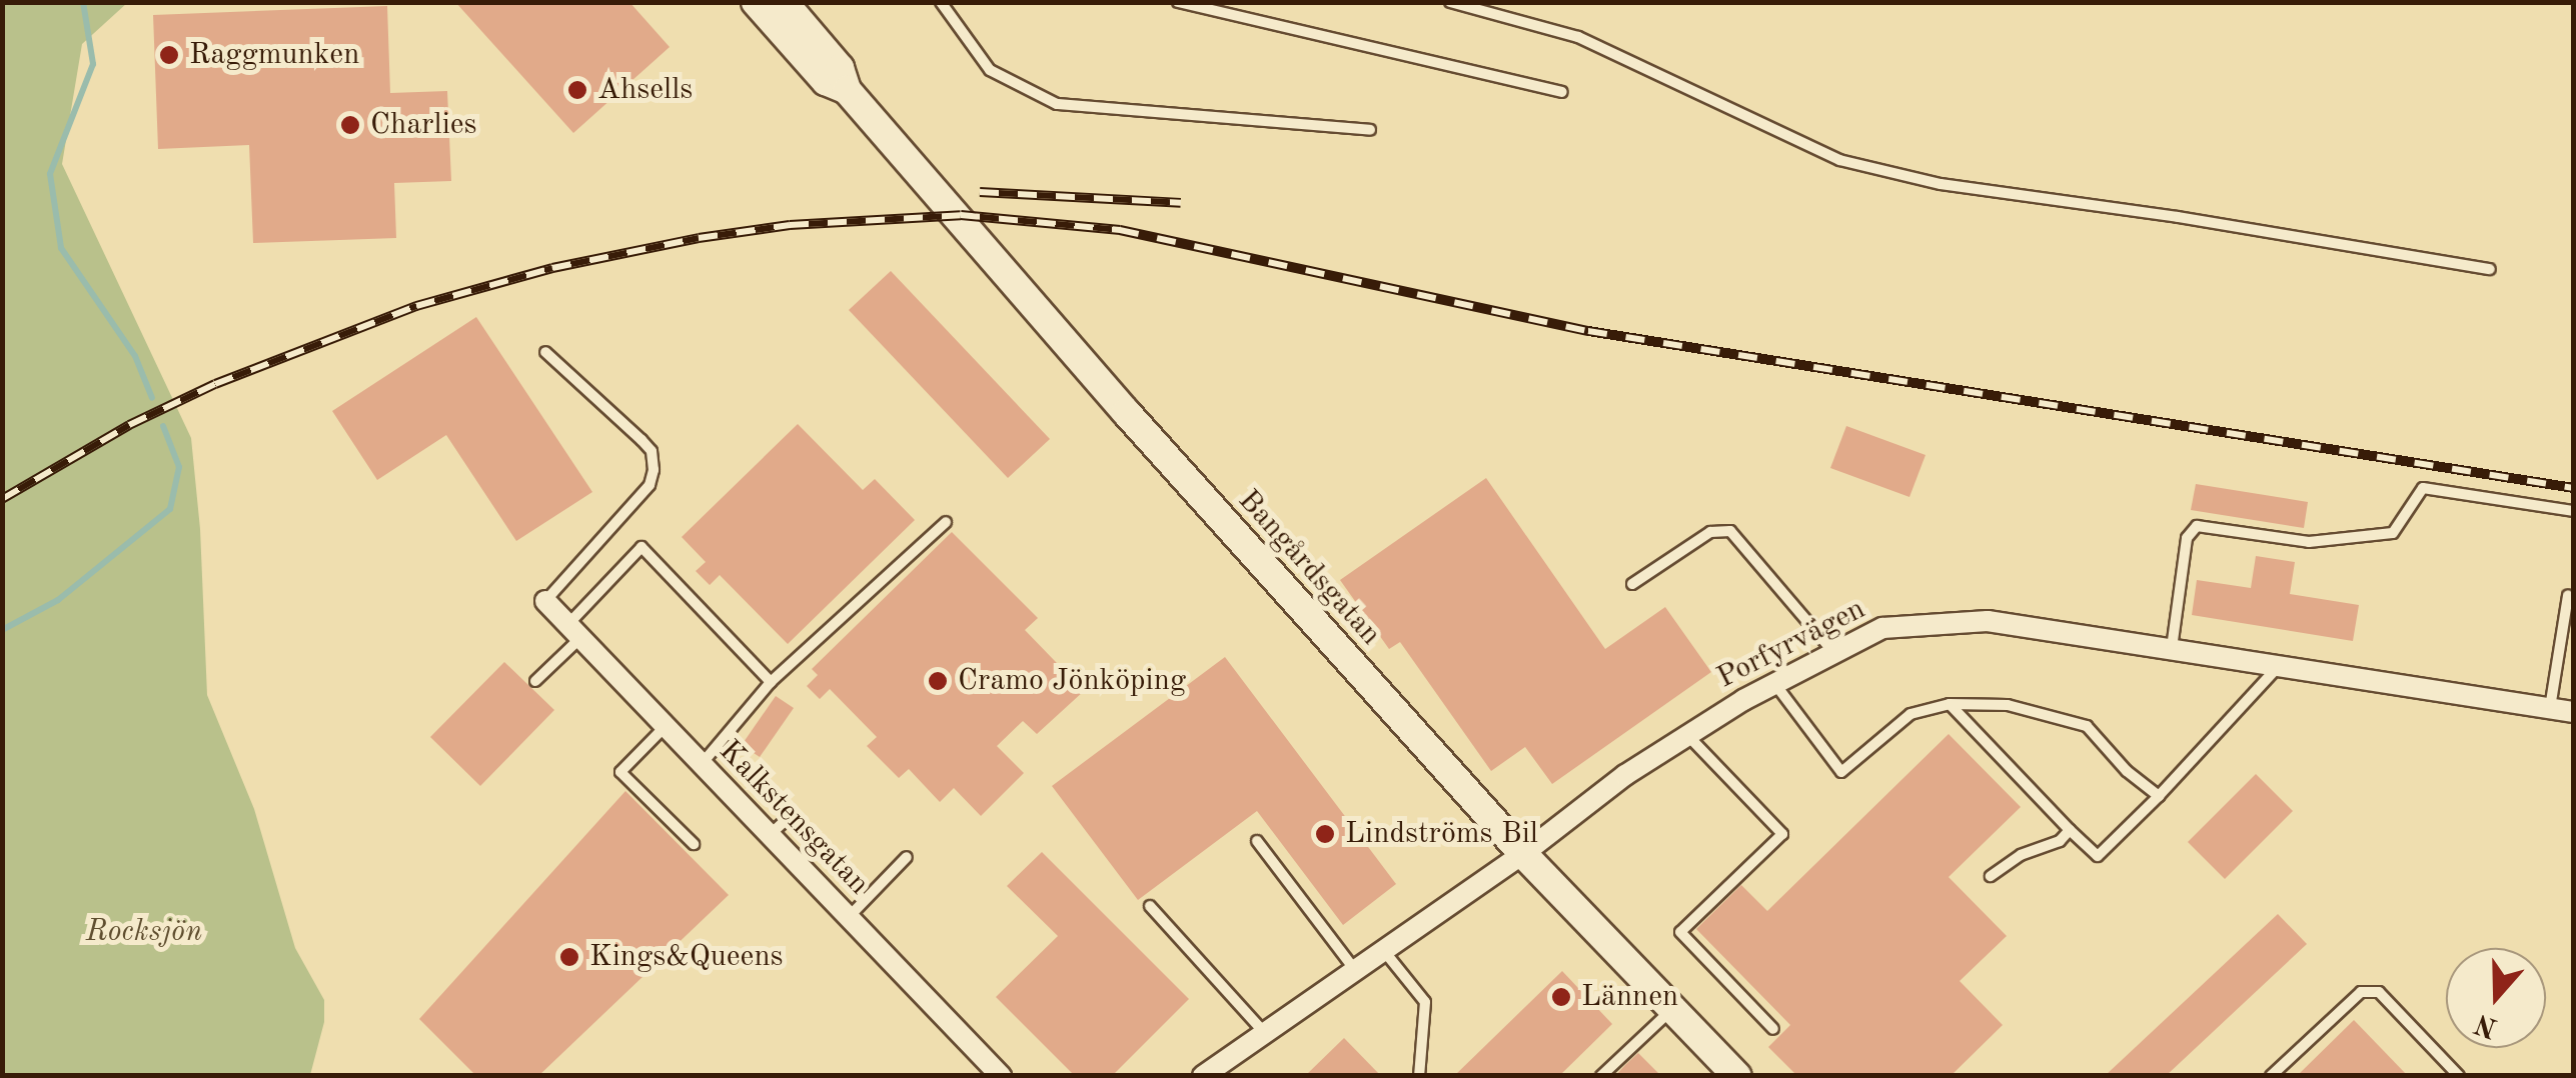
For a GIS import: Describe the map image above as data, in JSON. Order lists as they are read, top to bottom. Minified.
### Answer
{"streets":{"main road":["Bangårdsgatan"],"street":["Porfyrvägen","Kalkstensgatan"]},"crossings":[["Bangårdsgatan","Porfyrvägen"]],"parks":["Rocksjön"],"places":["Raggmunken","Ahsells","Charlies","Cramo Jönköping","Lindströms Bil","Kings&Queens","Lännen"],"north":"bottom"}
